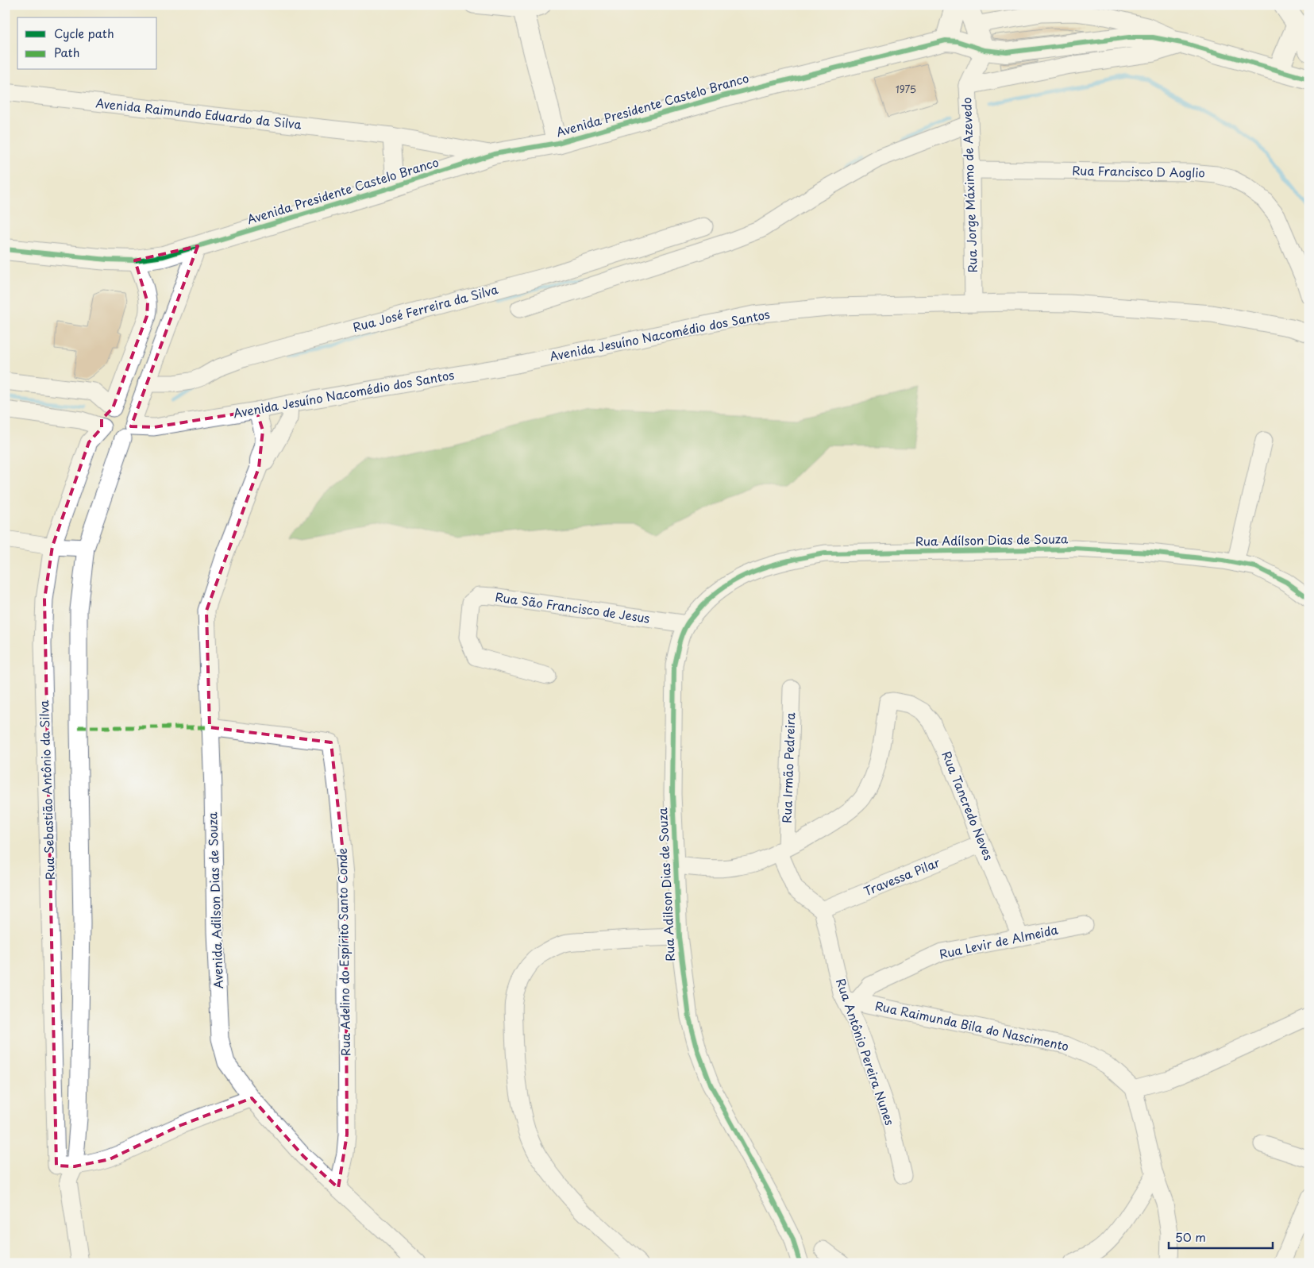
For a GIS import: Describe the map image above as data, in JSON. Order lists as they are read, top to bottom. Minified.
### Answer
{"streets":{"street":["Avenida Presidente Castelo Branco","Avenida Raimundo Eduardo da Silva","Rua Francisco D Aoglio","Rua Jorge Máximo de Azevedo","Rua José Ferreira da Silva","Avenida Jesuíno Nacomédio dos Santos","Rua Adílson Dias de Souza","Rua São Francisco de Jesus","Rua Irmão Pedreira","Rua Sebastião Antônio da Silva","Rua Tancredo Neves","Travessa Pilar","Rua Adilson Dias de Souza","Avenida Adilson Dias de Souza","Rua Levir de Almeida","Rua Adelino do Espírito Santo Conde","Rua Raimunda Bila do Nascimento","Rua Antônio Pereira Nunes"]},"crossings":[["Avenida Presidente Castelo Branco","Avenida Raimundo Eduardo da Silva"],["Avenida Presidente Castelo Branco","Rua Jorge Máximo de Azevedo"],["Rua Francisco D Aoglio","Rua Jorge Máximo de Azevedo"],["Rua Jorge Máximo de Azevedo","Avenida Jesuíno Nacomédio dos Santos"],["Avenida Jesuíno Nacomédio dos Santos","Rua Sebastião Antônio da Silva"],["Avenida Jesuíno Nacomédio dos Santos","Avenida Adilson Dias de Souza"],["Rua Adílson Dias de Souza","Rua São Francisco de Jesus"],["Rua Adílson Dias de Souza","Rua Adilson Dias de Souza"],["Rua São Francisco de Jesus","Rua Adilson Dias de Souza"],["Rua Irmão Pedreira","Rua Tancredo Neves"],["Rua Tancredo Neves","Travessa Pilar"],["Rua Tancredo Neves","Rua Levir de Almeida"],["Travessa Pilar","Rua Antônio Pereira Nunes"],["Avenida Adilson Dias de Souza","Rua Adelino do Espírito Santo Conde"],["Rua Levir de Almeida","Rua Raimunda Bila do Nascimento"],["Rua Levir de Almeida","Rua Antônio Pereira Nunes"],["Rua Raimunda Bila do Nascimento","Rua Antônio Pereira Nunes"]],"house_numbers":["1975"],"legend":["Cycle path","Path"],"scale_bar":"50 m"}
